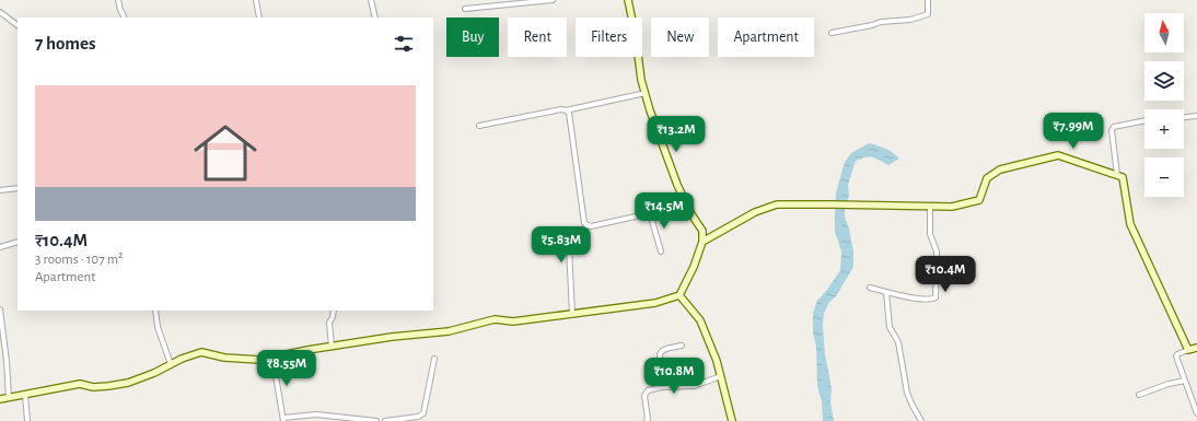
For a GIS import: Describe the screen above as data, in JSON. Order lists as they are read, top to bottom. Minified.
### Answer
{"north":"top","page":{"map_buttons":["+","−"],"chip":["Buy","Rent","Filters","New","Apartment"],"heading":"7 homes","list":[{"name":"₹10.4M","note":"3 rooms · 107 m² · Apartment"}],"price":["₹7.99M","₹13.2M","₹14.5M","₹5.83M","₹10.4M","₹8.55M","₹10.8M"]}}
